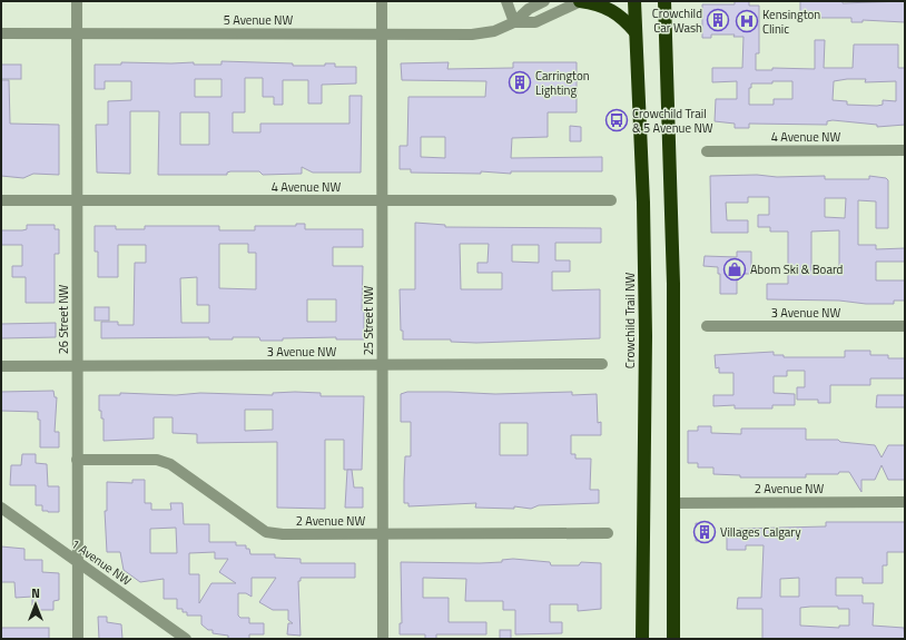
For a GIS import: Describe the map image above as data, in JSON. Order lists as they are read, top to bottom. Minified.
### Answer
{"streets":{"highway":["Crowchild Trail NW"],"street":["5 Avenue NW","4 Avenue NW","3 Avenue NW","26 Street NW","25 Street NW","2 Avenue NW","1 Avenue NW"]},"crossings":[["5 Avenue NW","26 Street NW"],["5 Avenue NW","25 Street NW"],["4 Avenue NW","26 Street NW"],["4 Avenue NW","25 Street NW"],["3 Avenue NW","26 Street NW"],["3 Avenue NW","25 Street NW"],["26 Street NW","2 Avenue NW"],["26 Street NW","1 Avenue NW"],["25 Street NW","2 Avenue NW"]],"places":{"building":["Crowchild Car Wash","Carrington Lighting","Villages Calgary"],"hospital":["Kensington Clinic"],"bus stop":["Crowchild Trail & 5 Avenue NW"],"shop":["Abom Ski & Board"]},"north":"top"}
